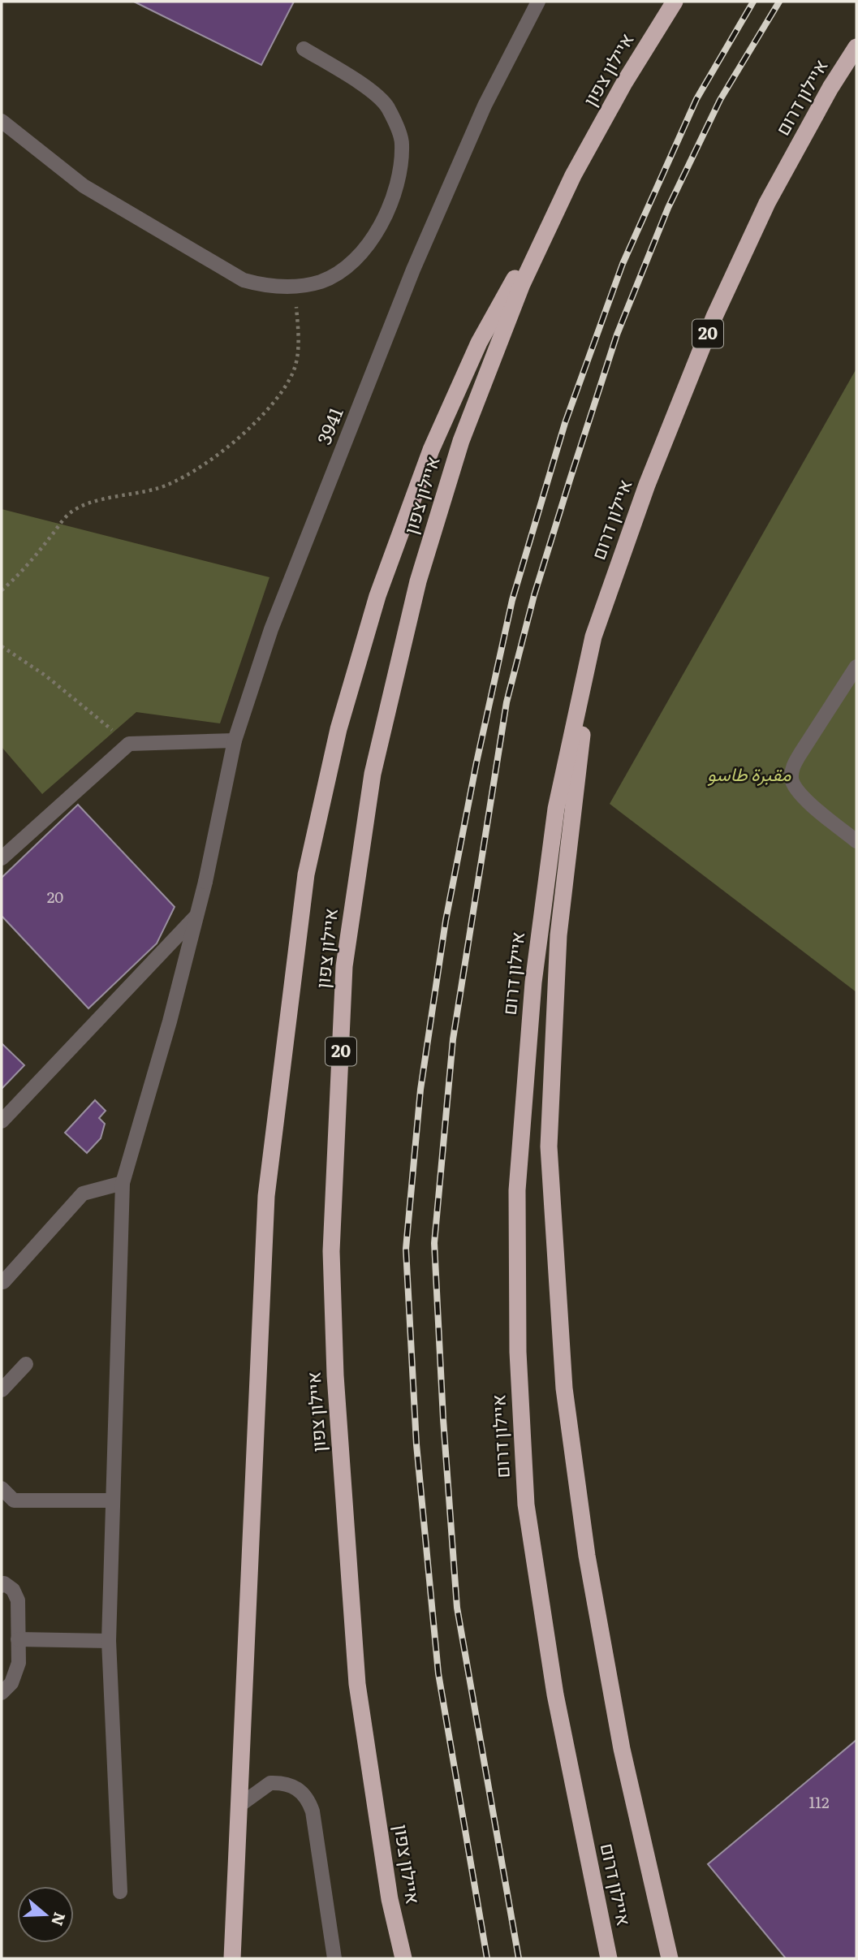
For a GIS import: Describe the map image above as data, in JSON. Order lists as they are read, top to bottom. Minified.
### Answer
{"streets":{"highway":["איילון צפון","איילון דרום","20"],"street":["3941"]},"parks":["مقبرة طاسو"],"house_numbers":["20","112"],"north":"right"}
